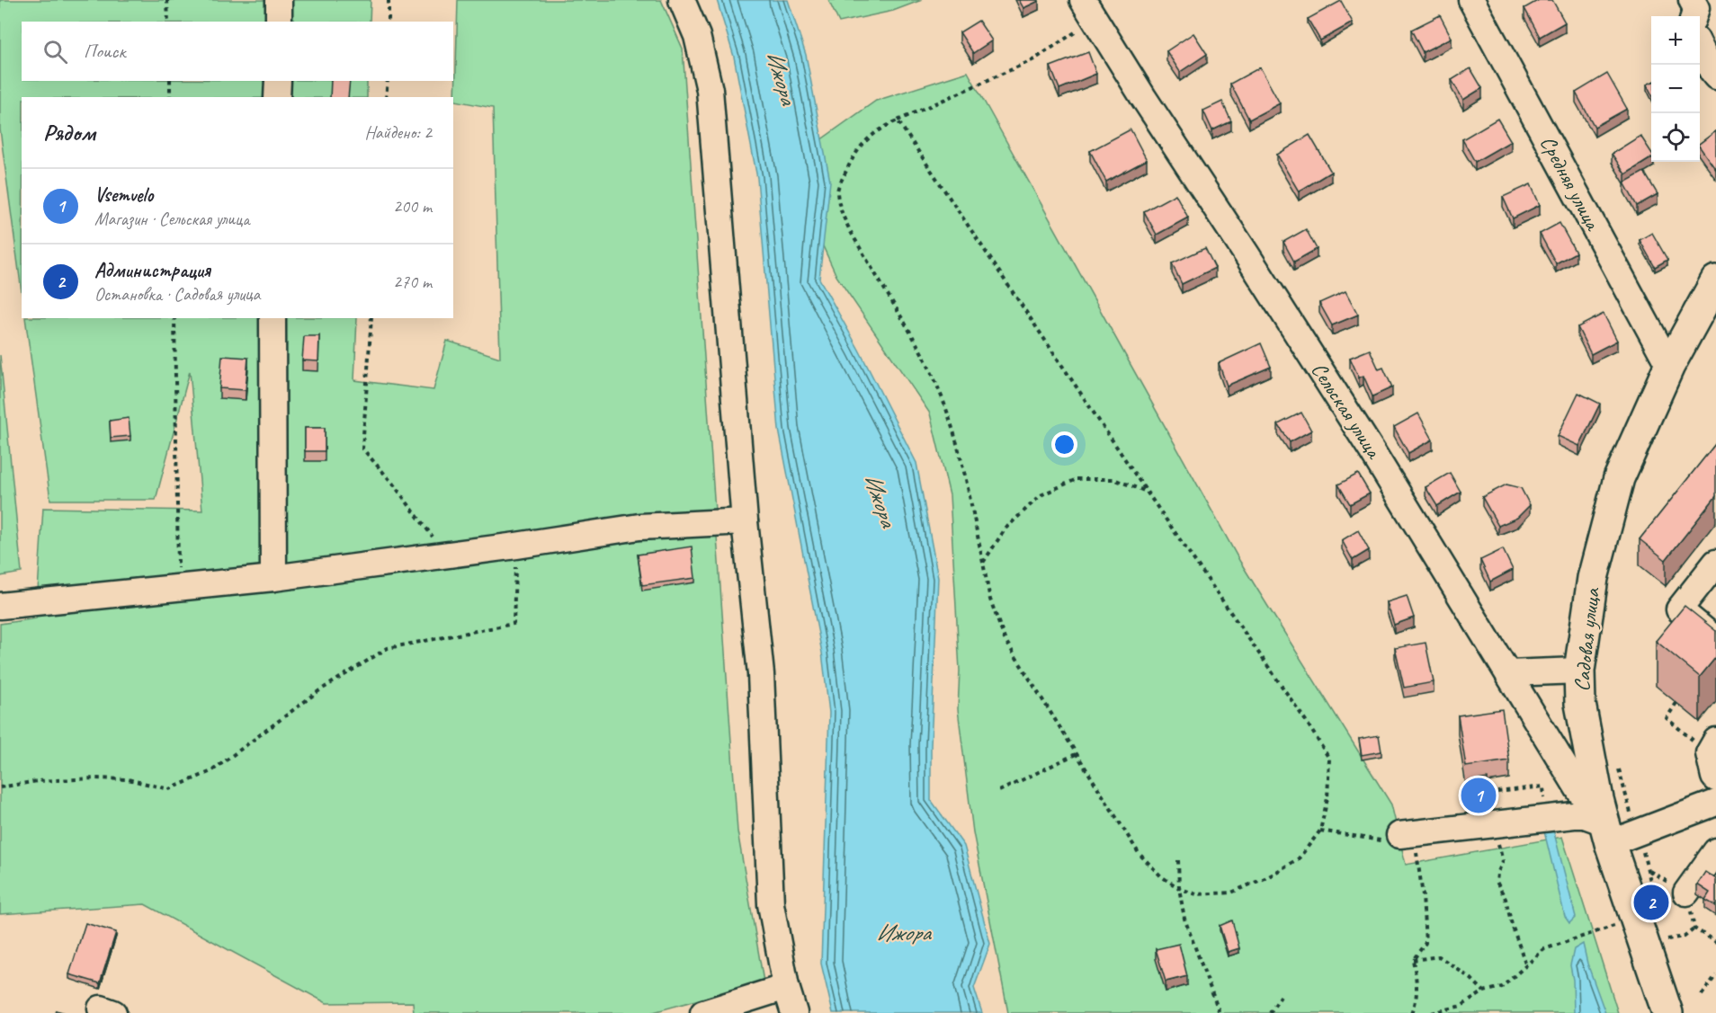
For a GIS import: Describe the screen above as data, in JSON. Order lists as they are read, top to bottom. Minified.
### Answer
{"streets":{"main road":["Садовая улица"],"street":["Средняя улица","Сельская улица"]},"crossings":[["Средняя улица","Садовая улица"],["Сельская улица","Садовая улица"]],"water":["Ижора"],"page":{"map_buttons":["+","−"],"search":"Поиск","heading":["Рядом","Найдено: 2"],"list":[{"mark":"1","name":"Vsemvelo","note":"Магазин · Сельская улица","value":"200 m"},{"mark":"2","name":"Администрация","note":"Остановка · Садовая улица","value":"270 m"}],"pins":["1","2"]}}
